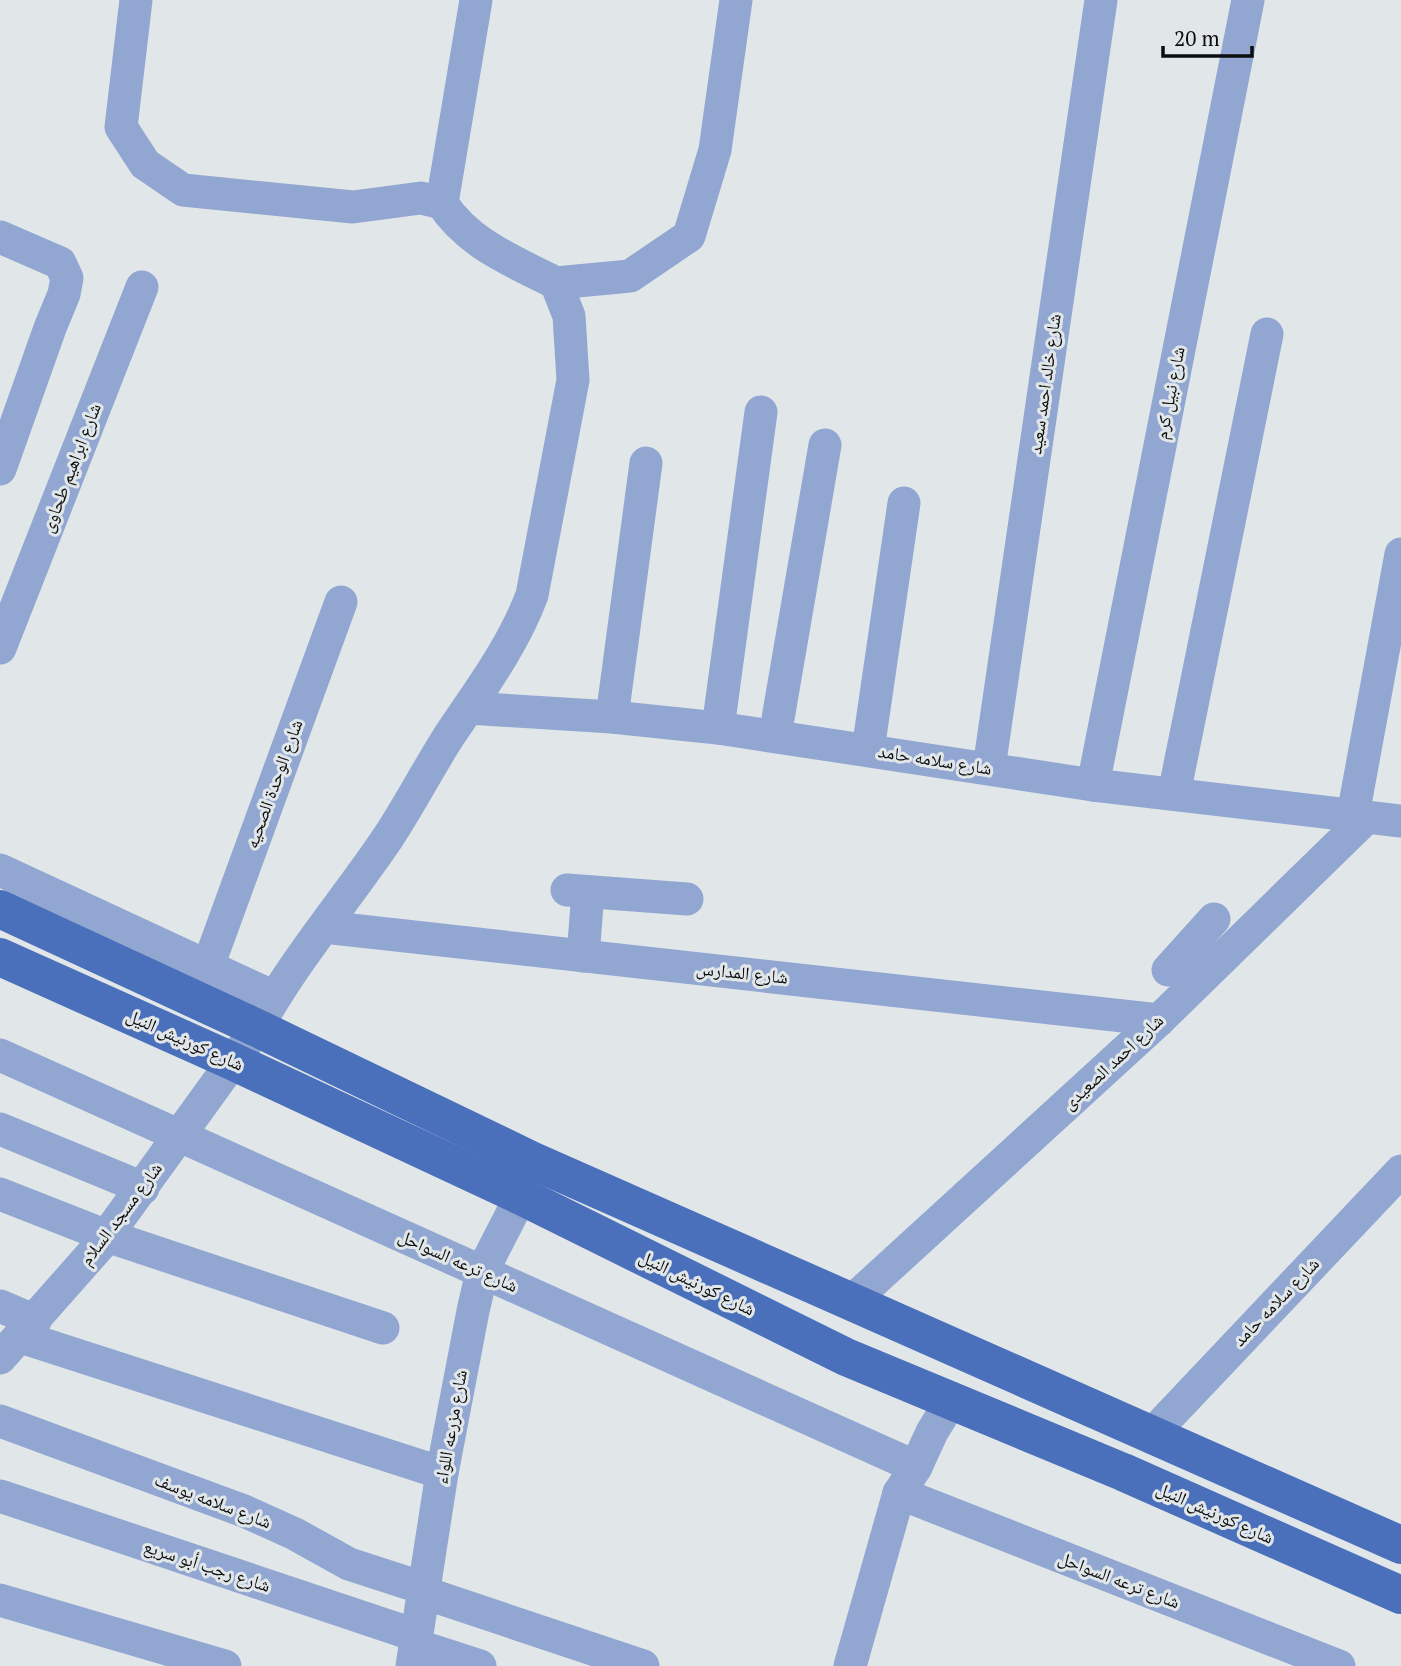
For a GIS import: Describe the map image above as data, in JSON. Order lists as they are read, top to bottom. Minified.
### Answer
{"streets":{"main road":["شارع كورنيش النيل"],"street":["شارع خالد احمد سعيد","شارع نبيل كرم","شارع ابراهيم طحاوى","شارع سلامه حامد","شارع الوحدة الصحيه","شارع المدارس","شارع احمد الصعيدى","شارع مسجد السلام","شارع ترعه السواحل","شارع مزرعه اللواء","شارع سلامه يوسف","شارع رجب أبو سريع"]},"crossings":[["شارع خالد احمد سعيد","شارع سلامه حامد"],["شارع نبيل كرم","شارع سلامه حامد"],["شارع سلامه حامد","شارع احمد الصعيدى"],["شارع سلامه حامد","شارع مسجد السلام"],["شارع المدارس","شارع احمد الصعيدى"],["شارع المدارس","شارع مسجد السلام"],["شارع كورنيش النيل","شارع مسجد السلام"],["شارع كورنيش النيل","شارع مزرعه اللواء"],["شارع مسجد السلام","شارع ترعه السواحل"],["شارع ترعه السواحل","شارع مزرعه اللواء"],["شارع مزرعه اللواء","شارع سلامه يوسف"],["شارع مزرعه اللواء","شارع رجب أبو سريع"]],"scale_bar":"20 m"}
